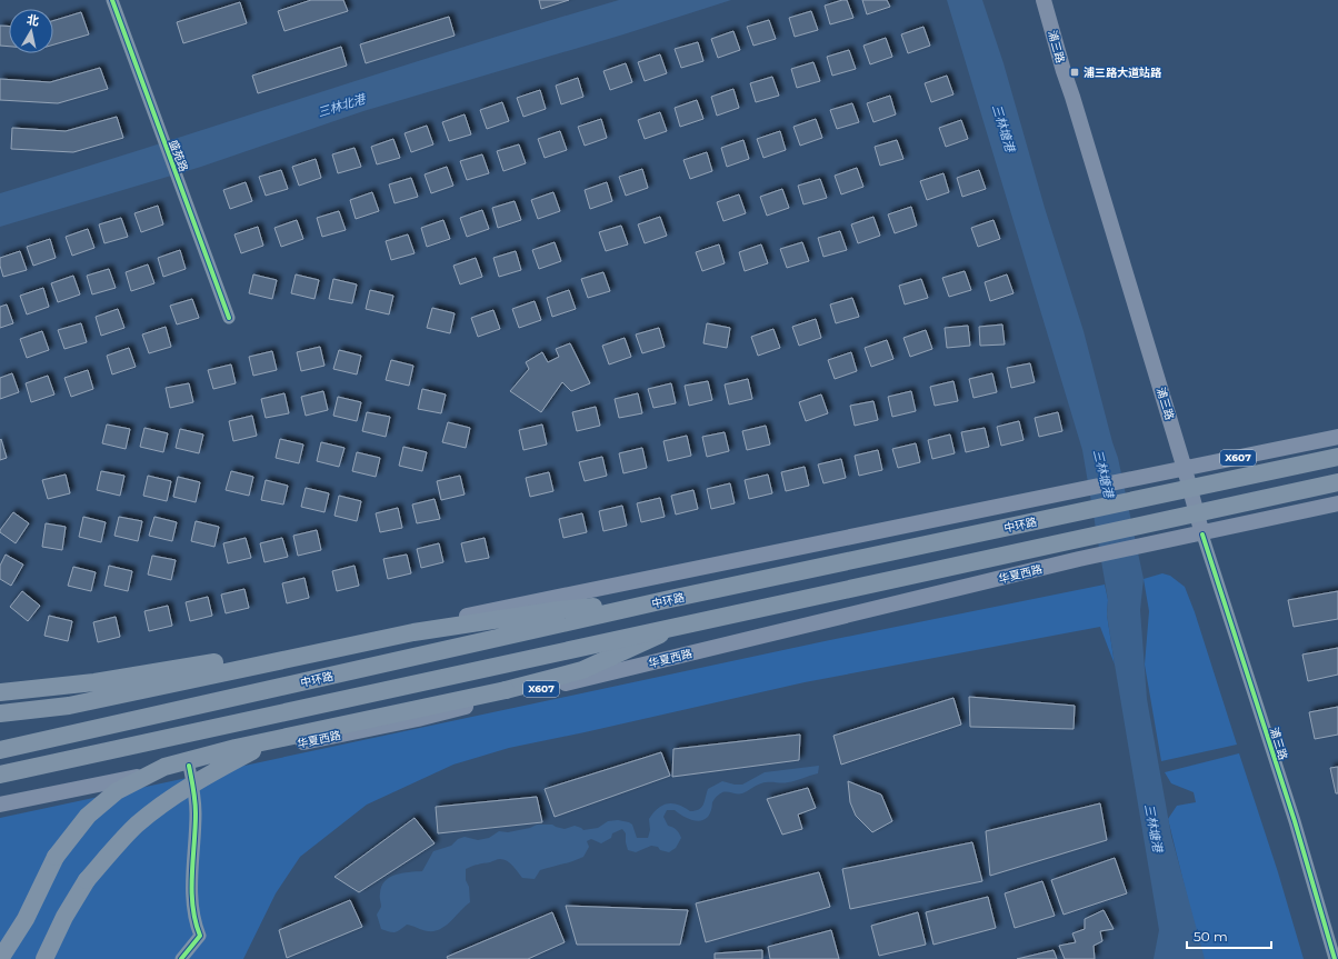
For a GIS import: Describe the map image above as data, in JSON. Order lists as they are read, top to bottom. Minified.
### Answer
{"streets":{"highway":["中环路"],"main road":["浦三路","X607","华夏西路"],"street":["盛苑路"]},"crossings":[["浦三路","X607"],["浦三路","华夏西路"]],"water":["三林北港","三林塘港"],"places":{"transit":["浦三路大道站路"]},"scale_bar":"50 m","north":"top"}
